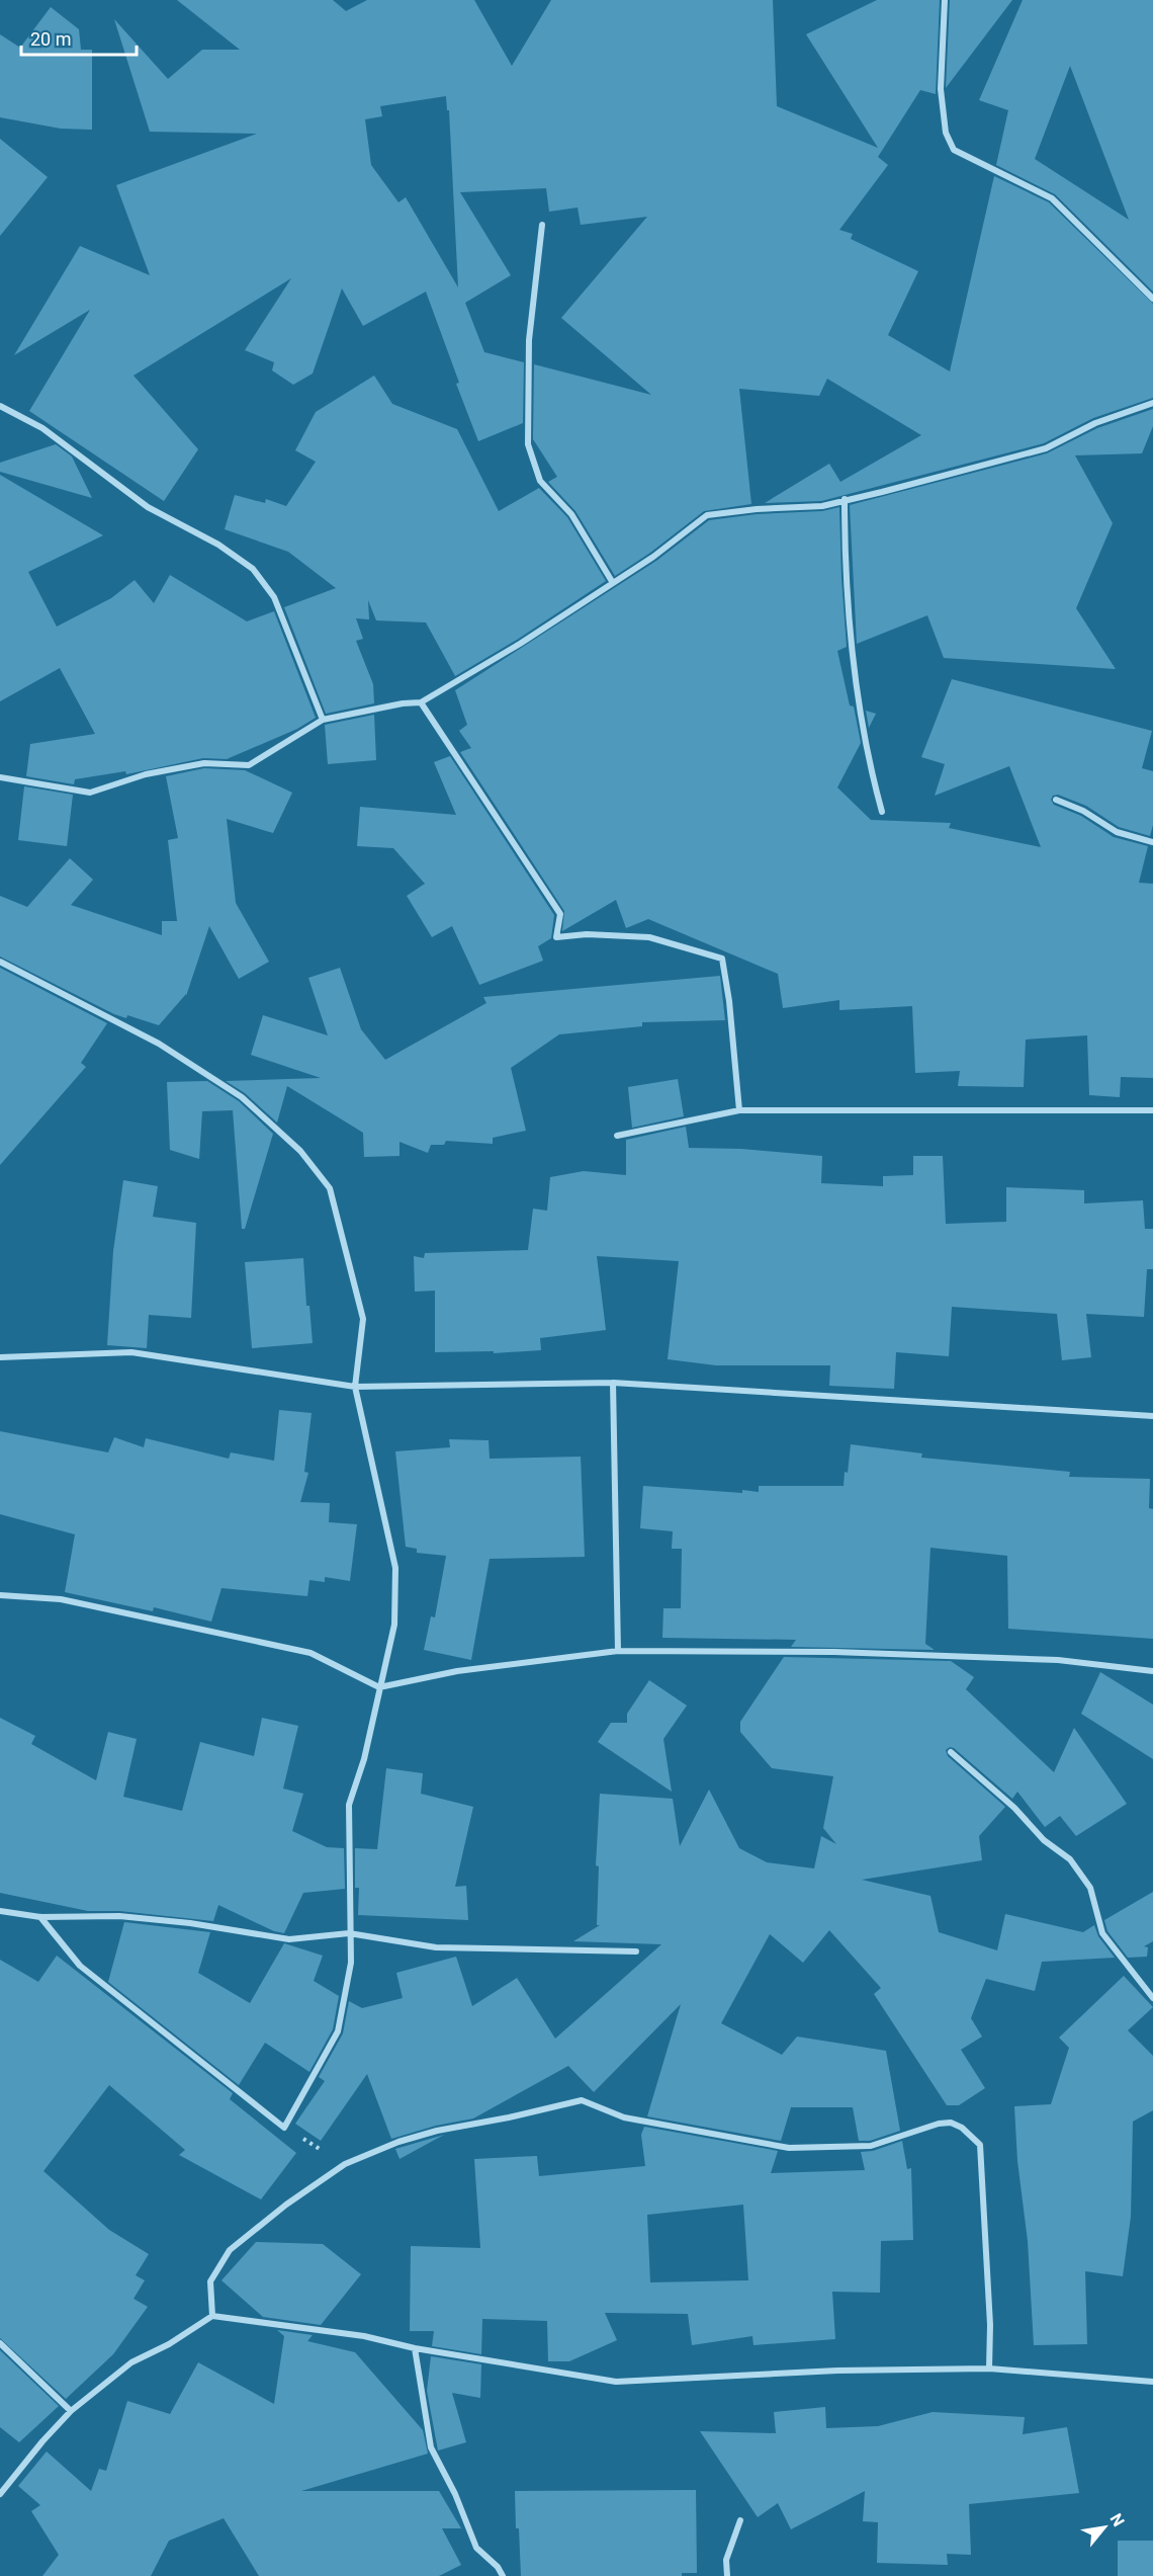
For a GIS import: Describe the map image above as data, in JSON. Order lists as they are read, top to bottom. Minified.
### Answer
{"scale_bar":"20 m","north":"top right"}
